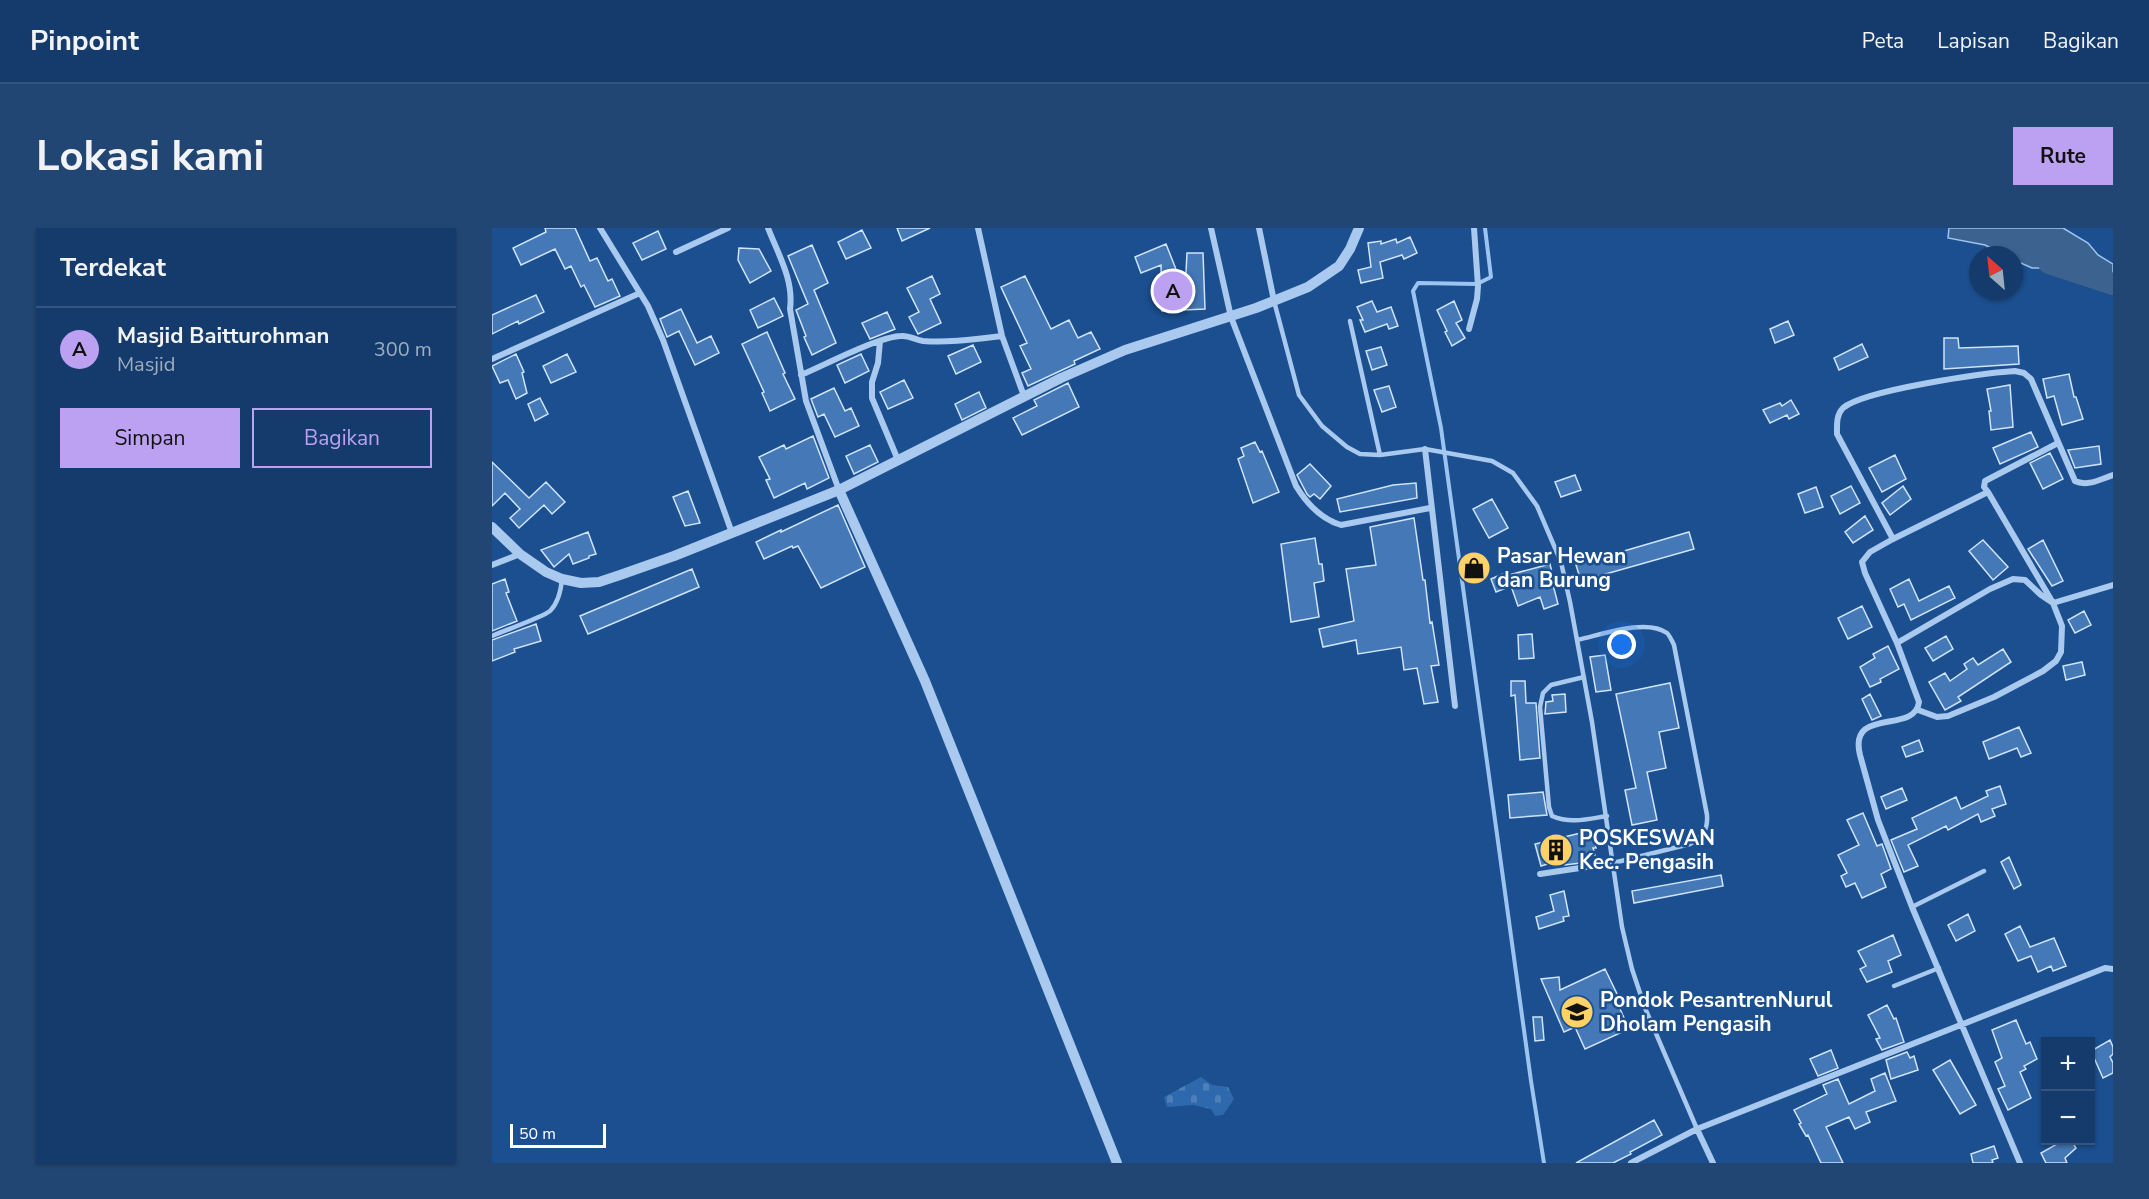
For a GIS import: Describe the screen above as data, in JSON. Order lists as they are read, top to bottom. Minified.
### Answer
{"places":{"shop":["Pasar Hewan dan Burung"],"building":["POSKESWAN Kec. Pengasih"],"school or university":["Pondok PesantrenNurul Dholam Pengasih"]},"scale_bar":"50 m","north":"top left","page":{"header":"Pinpoint","nav":["Peta","Lapisan","Bagikan"],"buttons":["Rute",["Simpan","Bagikan"]],"title":"Lokasi kami","heading":"Terdekat","pins":"A","list":[{"mark":"A","name":"Masjid Baitturohman","note":"Masjid","value":"300 m"}],"map_buttons":["+","−"],"scale":"50 m"}}
